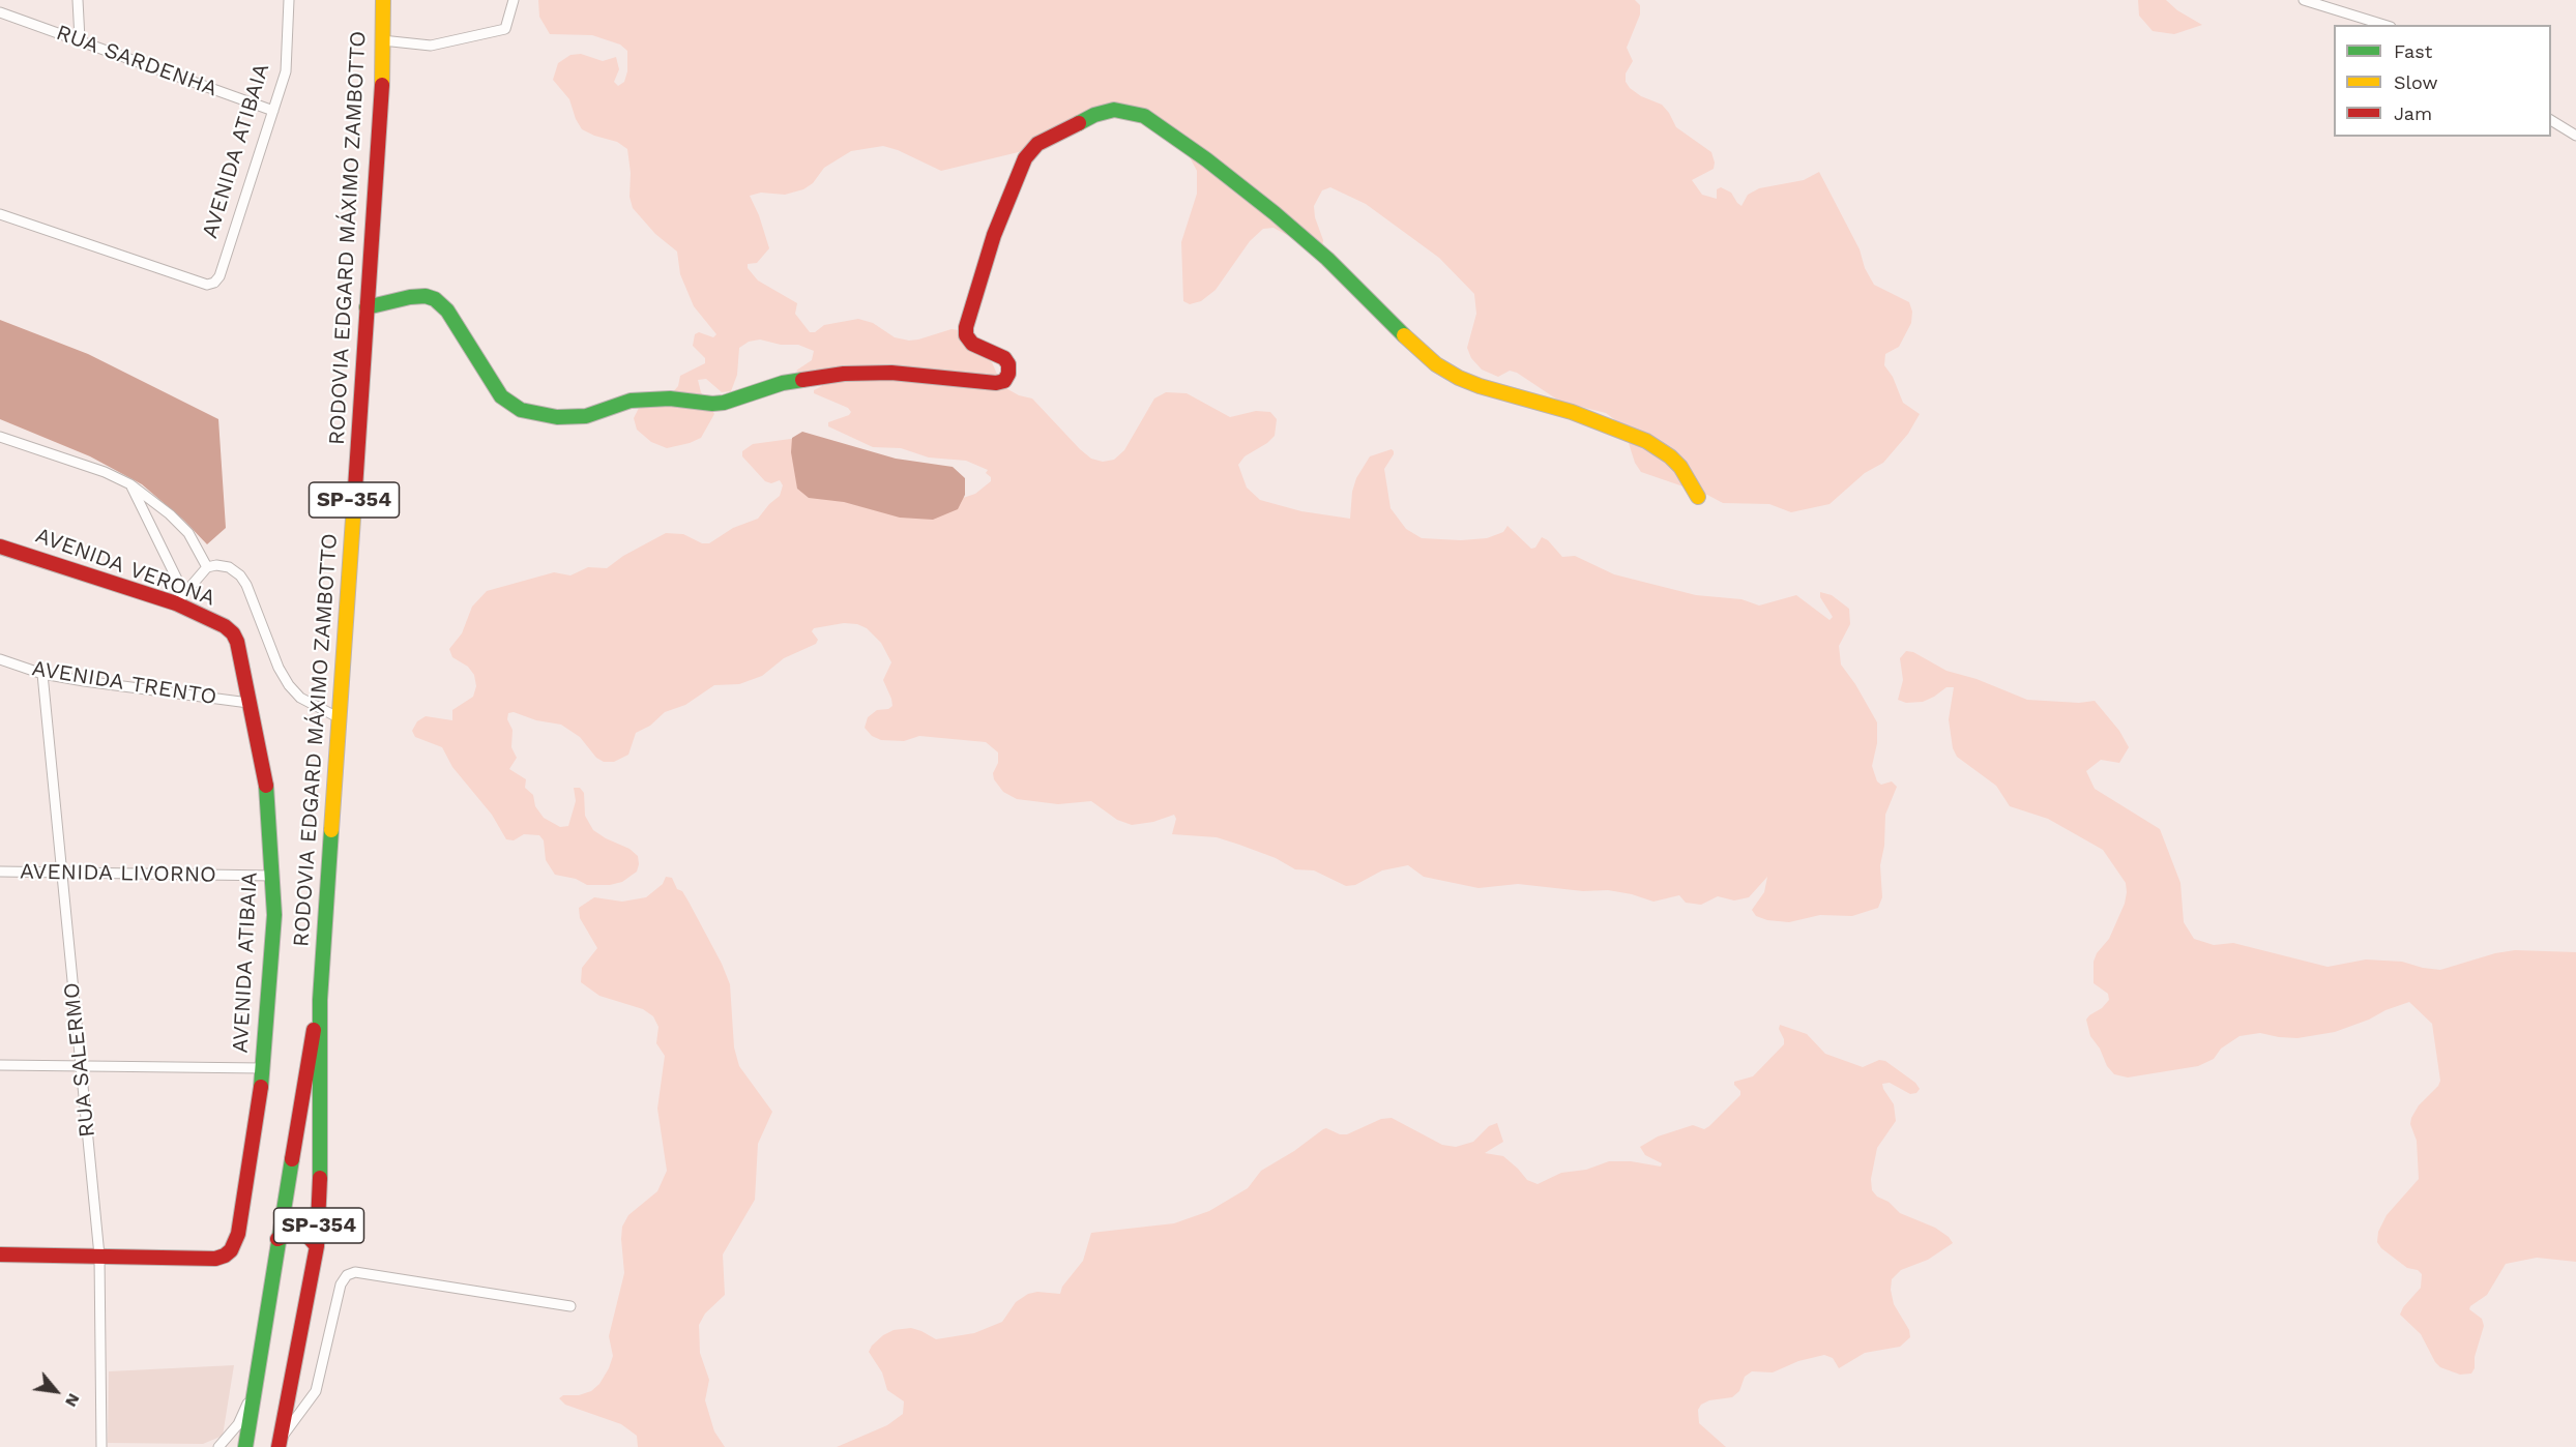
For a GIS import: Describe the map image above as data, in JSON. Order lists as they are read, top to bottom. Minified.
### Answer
{"streets":{"street":["RUA SARDENHA","AVENIDA ATIBAIA","RODOVIA EDGARD MÁXIMO ZAMBOTTO","SP-354","AVENIDA VERONA","AVENIDA TRENTO","AVENIDA LIVORNO","RUA SALERMO"]},"crossings":[["RUA SARDENHA","AVENIDA ATIBAIA"],["AVENIDA ATIBAIA","AVENIDA VERONA"],["AVENIDA ATIBAIA","AVENIDA TRENTO"],["AVENIDA ATIBAIA","AVENIDA LIVORNO"],["AVENIDA ATIBAIA","RUA SALERMO"],["AVENIDA TRENTO","RUA SALERMO"],["AVENIDA LIVORNO","RUA SALERMO"]],"legend":["Fast","Slow","Jam"],"north":"bottom right"}
